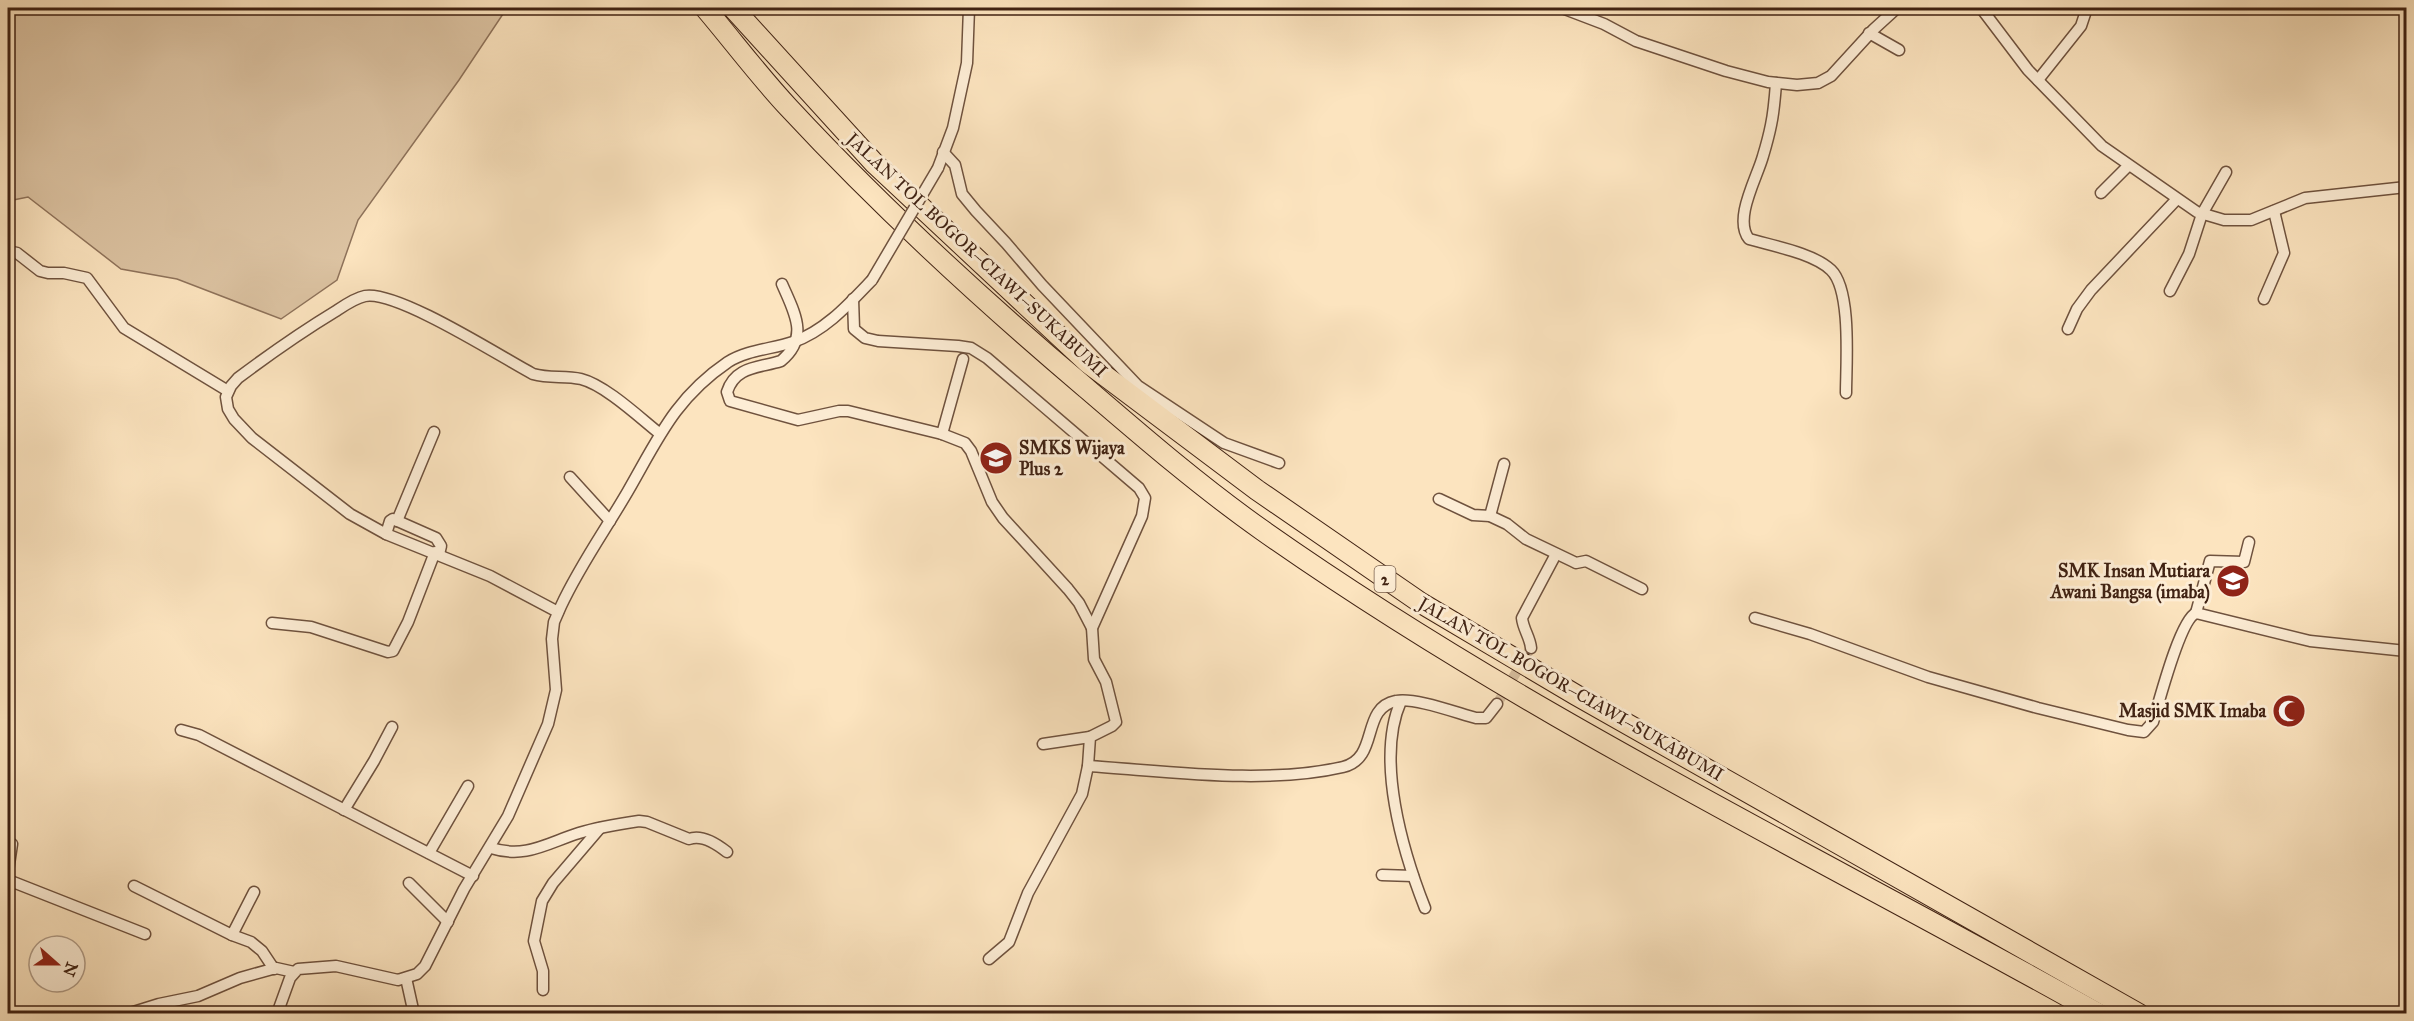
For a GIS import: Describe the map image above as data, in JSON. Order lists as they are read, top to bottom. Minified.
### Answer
{"streets":{"highway":["JALAN TOL BOGOR–CIAWI–SUKABUMI","2"]},"places":{"school or university":["SMKS Wijaya Plus 2","SMK Insan Mutiara Awani Bangsa (imaba)"],"mosque":["Masjid SMK Imaba"]},"north":"right"}
